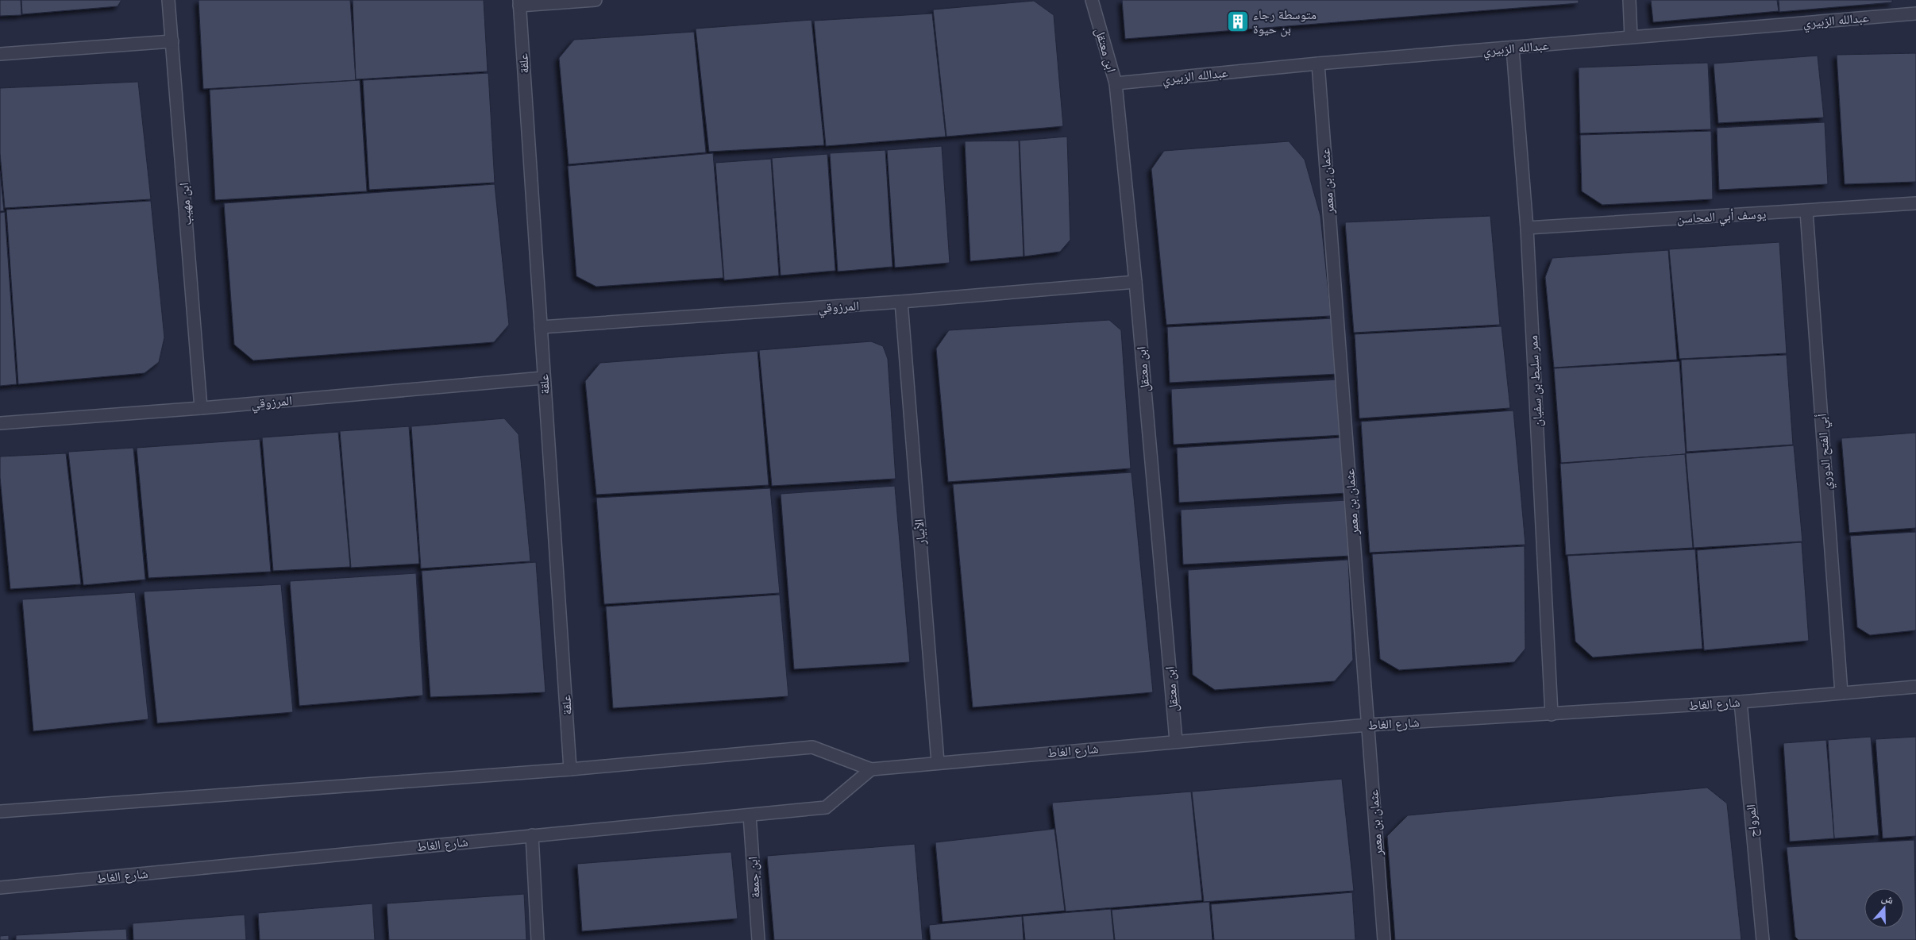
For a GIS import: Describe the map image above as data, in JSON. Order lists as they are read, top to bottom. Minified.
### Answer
{"streets":{"street":["عبدالله الزبيري","ابن معتقل","علقة","عثمان بن معمر","ابن مهيب","يوسف أبي المحاسن","المرزوقي","ممر سليط بن سفيان","أبي الفتح الدوري","الأبيار","شارع الغاط","المرواح","ابن جمعة"]},"crossings":[["عبدالله الزبيري","ابن معتقل"],["عبدالله الزبيري","عثمان بن معمر"],["عبدالله الزبيري","ممر سليط بن سفيان"],["ابن معتقل","المرزوقي"],["ابن معتقل","شارع الغاط"],["علقة","المرزوقي"],["علقة","شارع الغاط"],["عثمان بن معمر","شارع الغاط"],["ابن مهيب","المرزوقي"],["يوسف أبي المحاسن","ممر سليط بن سفيان"],["يوسف أبي المحاسن","أبي الفتح الدوري"],["المرزوقي","الأبيار"],["ممر سليط بن سفيان","شارع الغاط"],["أبي الفتح الدوري","شارع الغاط"],["الأبيار","شارع الغاط"],["شارع الغاط","المرواح"],["شارع الغاط","ابن جمعة"]],"places":{"building":["متوسطة رجاء بن حيوة"]},"north":"top"}
